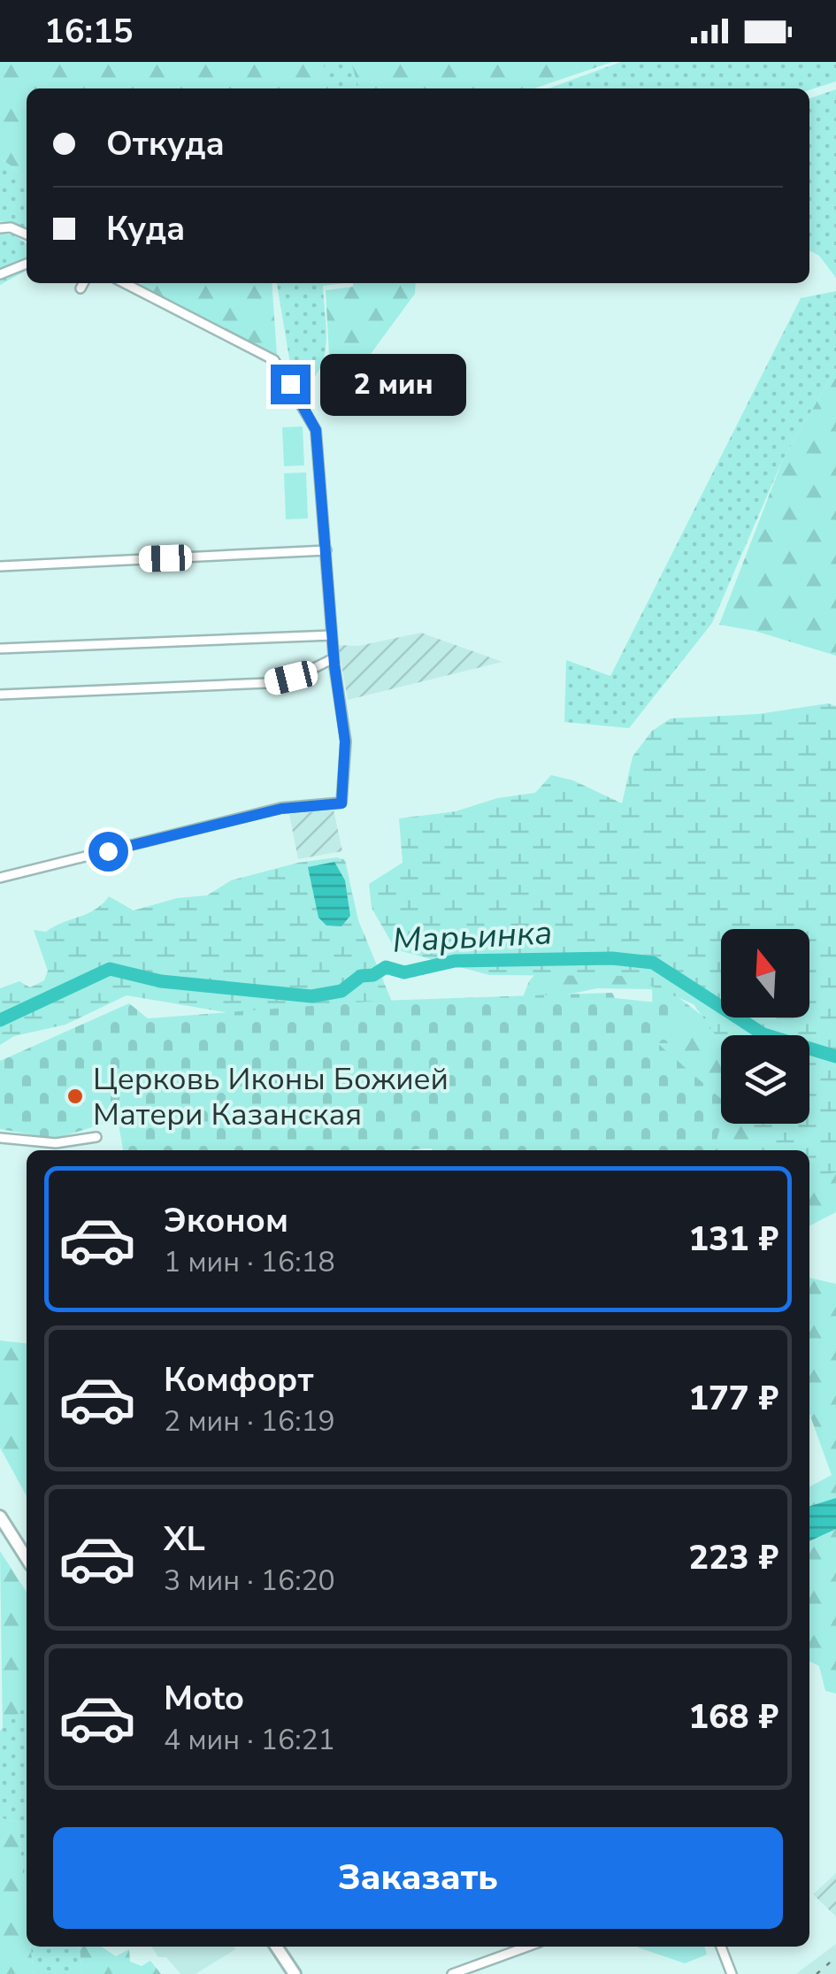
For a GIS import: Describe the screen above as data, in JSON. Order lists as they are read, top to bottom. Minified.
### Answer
{"water":["Марьинка"],"places":["Церковь Иконы Божией Матери Казанская"],"north":"top","page":{"status":"16:15","banner":["Откуда","Куда"],"bubble":"2 мин","list":[{"name":"Эконом","note":"1 мин · 16:18","value":"131 ₽"},{"name":"Комфорт","note":"2 мин · 16:19","value":"177 ₽"},{"name":"XL","note":"3 мин · 16:20","value":"223 ₽"},{"name":"Moto","note":"4 мин · 16:21","value":"168 ₽"}],"buttons":"Заказать"}}
